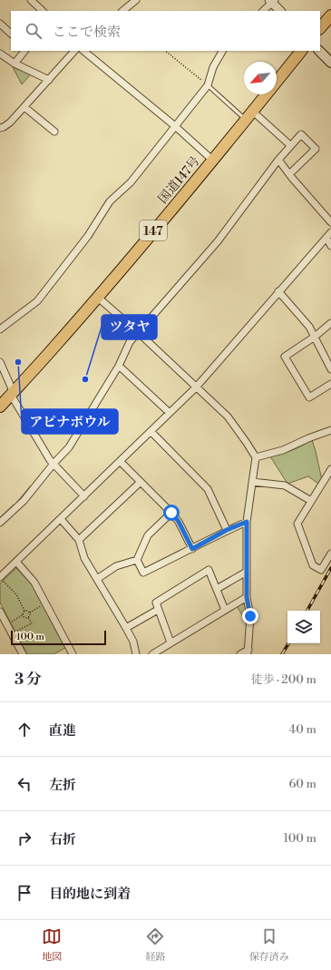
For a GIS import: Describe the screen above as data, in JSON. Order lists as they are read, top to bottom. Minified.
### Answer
{"streets":{"highway":["国道147号","147"]},"places":["アピナボウル","ツタヤ"],"scale_bar":"100 m","north":"bottom left","page":{"search":"ここで検索","scale":"100 m","heading":["3 分","徒歩 · 200 m"],"list":[["直進","40 m"],["左折","60 m"],["右折","100 m"],"目的地に到着"],"nav":["地図","経路","保存済み"]}}
